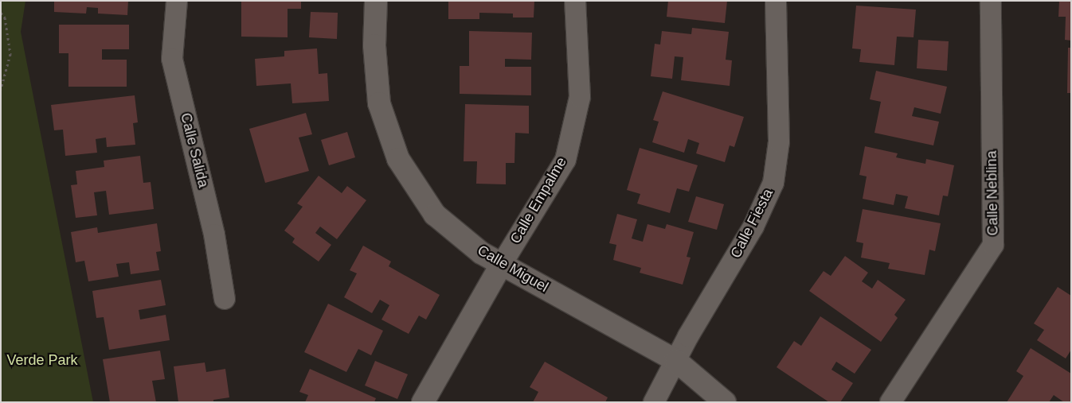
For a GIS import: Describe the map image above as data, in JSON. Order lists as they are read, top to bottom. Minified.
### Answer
{"streets":{"street":["Calle Salida","Calle Neblina","Calle Empalme","Calle Fiesta","Calle Miguel"]},"crossings":[["Calle Empalme","Calle Miguel"],["Calle Fiesta","Calle Miguel"]],"parks":["Verde Park"]}
